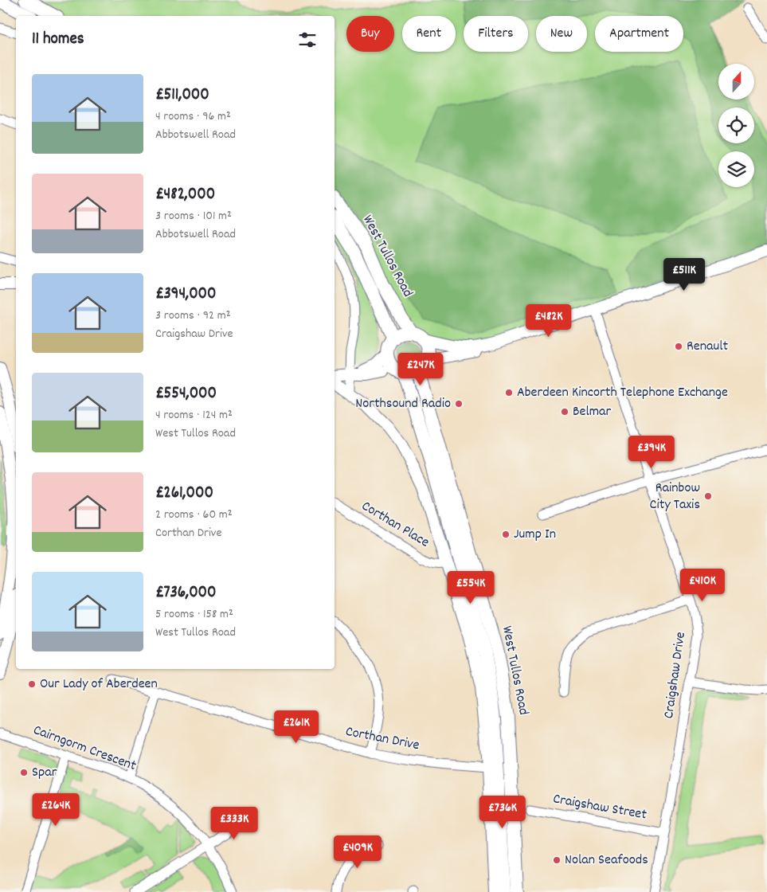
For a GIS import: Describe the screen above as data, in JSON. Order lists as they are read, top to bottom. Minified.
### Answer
{"streets":{"main road":["West Tullos Road"],"street":["Corthan Place","Craigshaw Drive","Corthan Drive","Cairngorm Crescent","Craigshaw Street"]},"crossings":[["Craigshaw Drive","Craigshaw Street"]],"places":["Renault","Aberdeen Kincorth Telephone Exchange","Northsound Radio","Belmar","Rainbow City Taxis","Jump In","Our Lady of Aberdeen","Spar","Nolan Seafoods"],"north":"top","page":{"chip":["Buy","Rent","Filters","New","Apartment"],"heading":"11 homes","list":[{"name":"£511,000","note":"4 rooms · 96 m² · Abbotswell Road"},{"name":"£482,000","note":"3 rooms · 101 m² · Abbotswell Road"},{"name":"£394,000","note":"3 rooms · 92 m² · Craigshaw Drive"},{"name":"£554,000","note":"4 rooms · 124 m² · West Tullos Road"},{"name":"£261,000","note":"2 rooms · 60 m² · Corthan Drive"},{"name":"£736,000","note":"5 rooms · 158 m² · West Tullos Road"}],"price":["£511K","£482K","£247K","£394K","£410K","£554K","£261K","£264K","£736K","£333K","£409K"]}}
